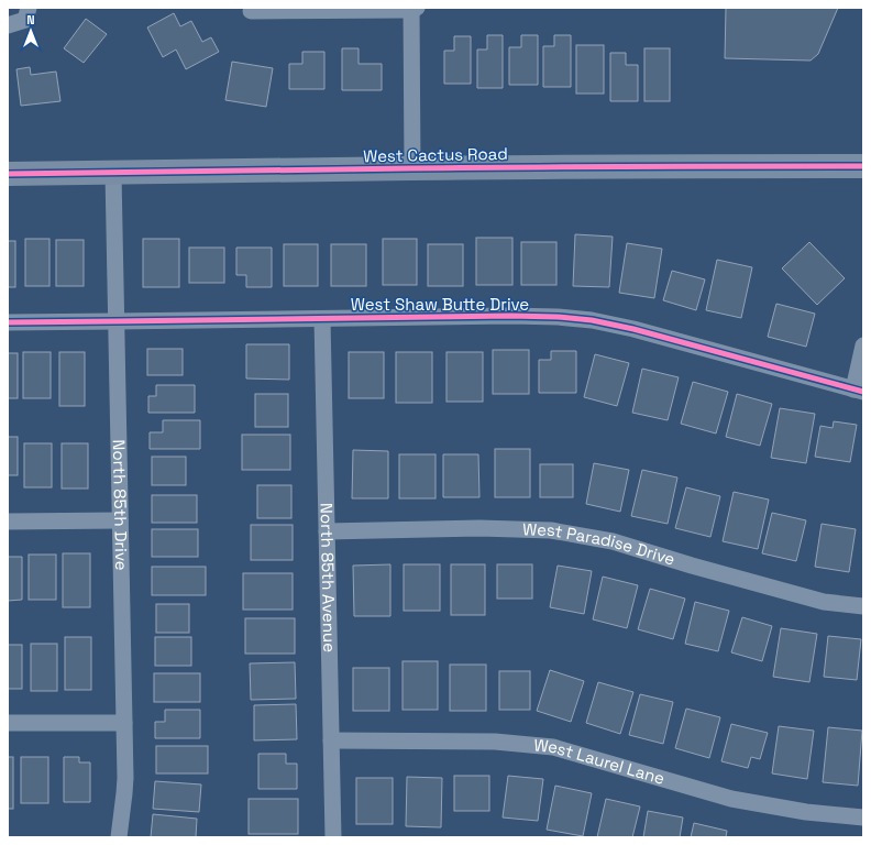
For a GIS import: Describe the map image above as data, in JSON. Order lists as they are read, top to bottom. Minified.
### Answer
{"streets":{"main road":["West Cactus Road"],"street":["West Shaw Butte Drive","North 85th Drive","West Paradise Drive","North 85th Avenue","West Laurel Lane"]},"crossings":[["West Cactus Road","North 85th Drive"],["West Shaw Butte Drive","North 85th Drive"],["West Shaw Butte Drive","North 85th Avenue"],["West Paradise Drive","North 85th Avenue"],["North 85th Avenue","West Laurel Lane"]],"north":"top"}
